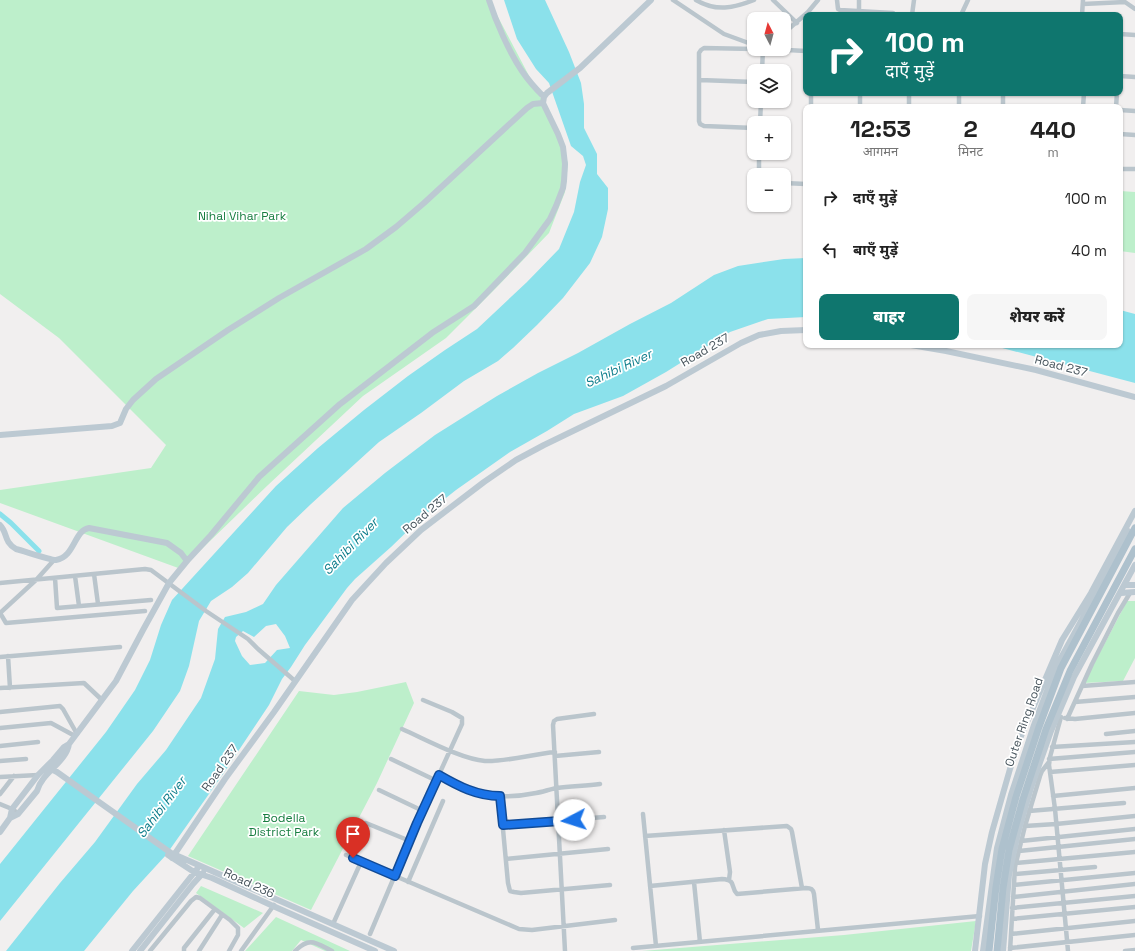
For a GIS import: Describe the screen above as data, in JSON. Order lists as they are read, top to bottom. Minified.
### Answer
{"streets":{"main road":["Outer Ring Road"],"street":["Road 237","Road 236"]},"crossings":[["Road 237","Road 236"]],"water":["Sahibi River"],"parks":["Nihal Vihar Park","Bodella District Park"],"north":"top","page":{"map_buttons":["+","−"],"turn":["100 m","दाएँ मुड़ें"],"eta":["12:53","आगमन","2","मिनट","440","m"],"list":[{"name":"दाएँ मुड़ें","value":"100 m"},{"name":"बाएँ मुड़ें","value":"40 m"}],"buttons":["बाहर","शेयर करें"]}}
